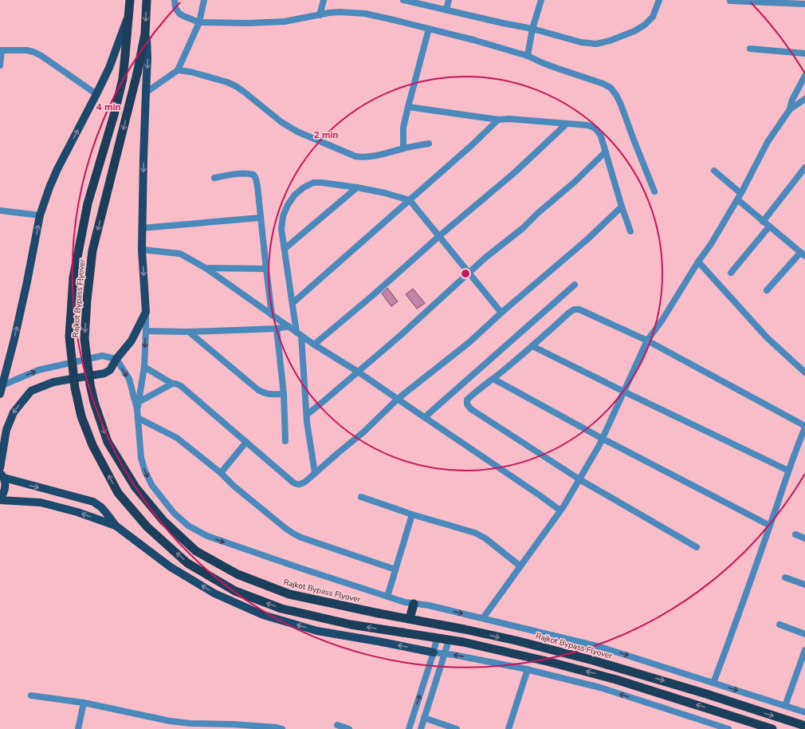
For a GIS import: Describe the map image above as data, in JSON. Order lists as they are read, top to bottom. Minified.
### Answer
{"streets":{"highway":["Rajkot Bypass Flyover"]},"rings":["4 min","2 min"]}
